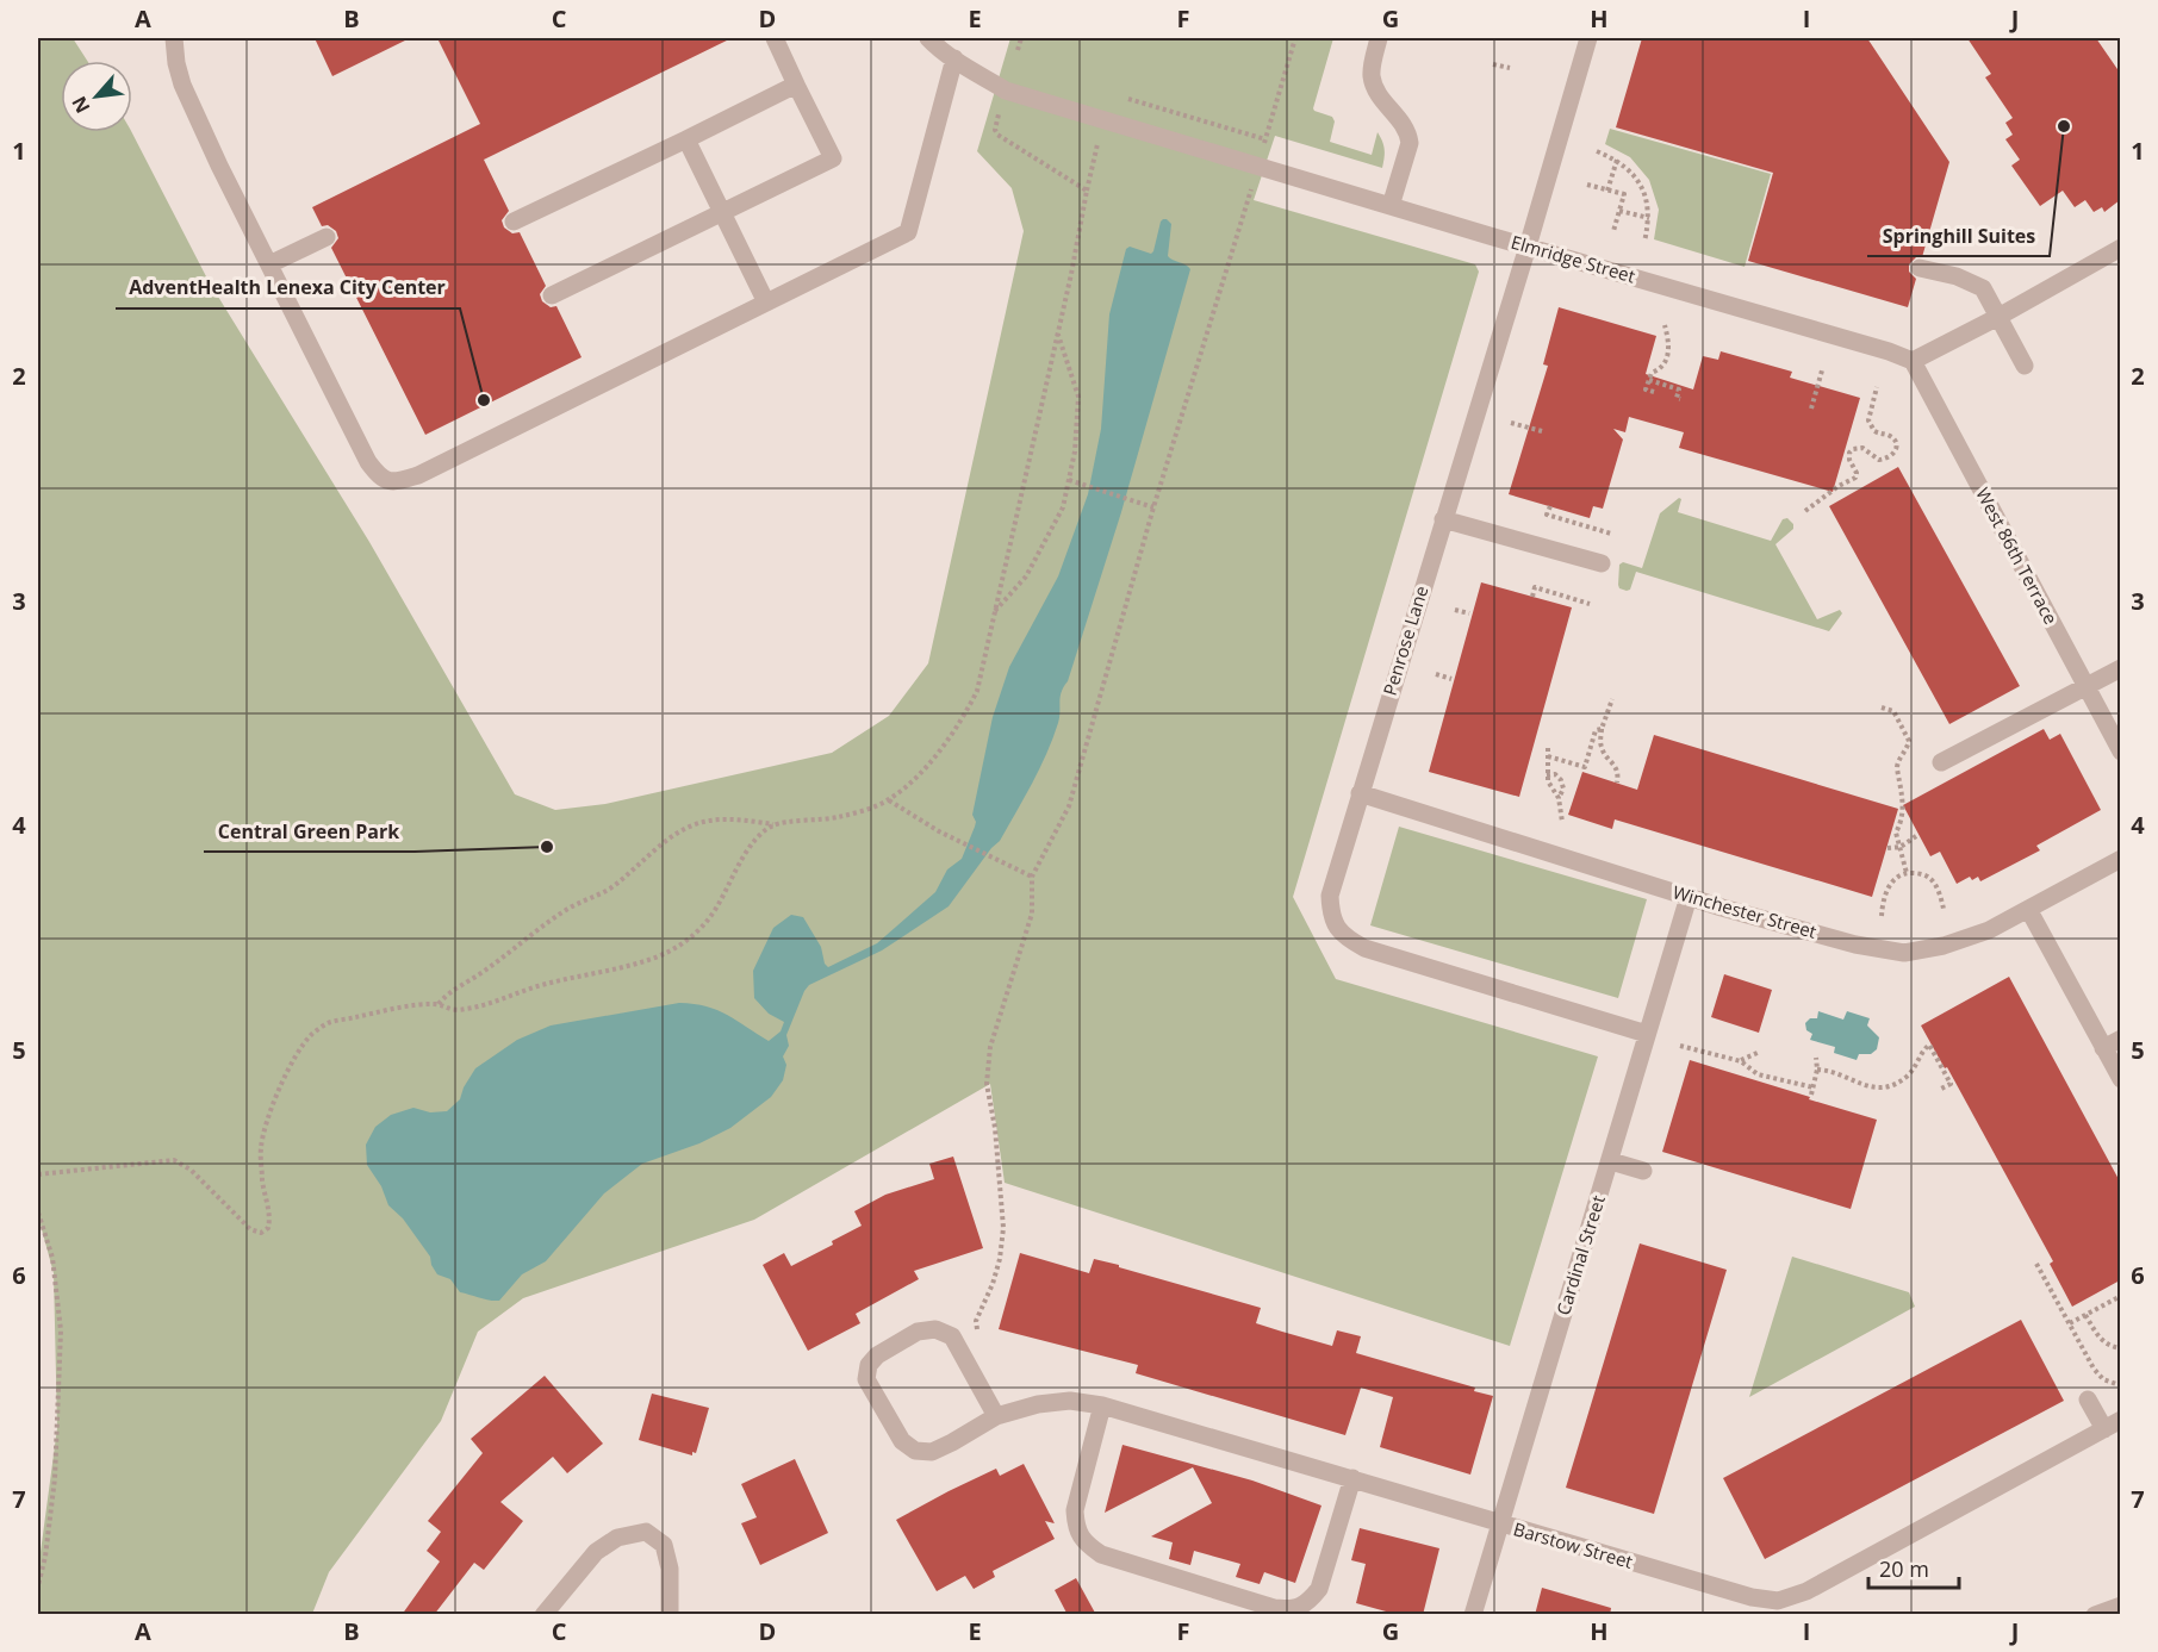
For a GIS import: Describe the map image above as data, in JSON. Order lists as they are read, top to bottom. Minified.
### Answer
{"streets":{"street":["Elmridge Street","West 86th Terrace","Penrose Lane","Winchester Street","Cardinal Street","Barstow Street"]},"crossings":[["Elmridge Street","West 86th Terrace"],["Elmridge Street","Penrose Lane"],["Penrose Lane","Winchester Street"],["Penrose Lane","Cardinal Street"],["Winchester Street","Cardinal Street"],["Cardinal Street","Barstow Street"]],"places":["Springhill Suites","AdventHealth Lenexa City Center","Central Green Park"],"scale_bar":"20 m","north":"bottom left","grid":{"columns":["A","B","C","D","E","F","G","H","I","J"],"rows":["1","2","3","4","5","6","7"]}}
